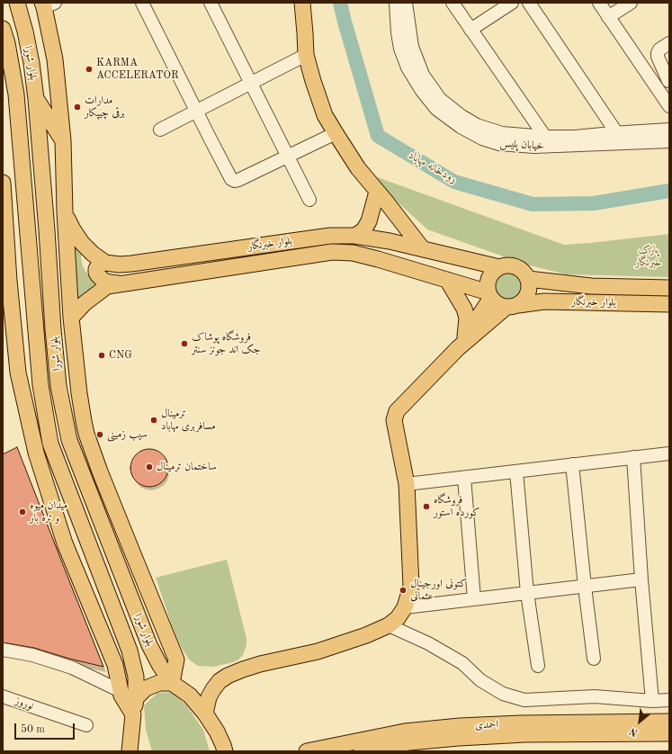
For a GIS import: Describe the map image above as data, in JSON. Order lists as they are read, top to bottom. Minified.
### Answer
{"streets":{"main road":["بلوار شورا","بلوار خبرنگار","احمدی"],"street":["خیابان پلیس","نوروز"]},"water":["رودخانه مهاباد"],"parks":["پارک خبرنگار"],"places":["KARMA ACCELERATOR","مدارات برقی چیپکار","فروشگاه پوشاک جک اند جونز سنتر","CNG","ترمینال مسافربری مهاباد","سیب زمینی","ساختمان ترمینال","فروشگاه کورده استور","میدان میوه و تره بار","کتونی اورجینال عثمانی"],"scale_bar":"50 m","north":"bottom left"}
